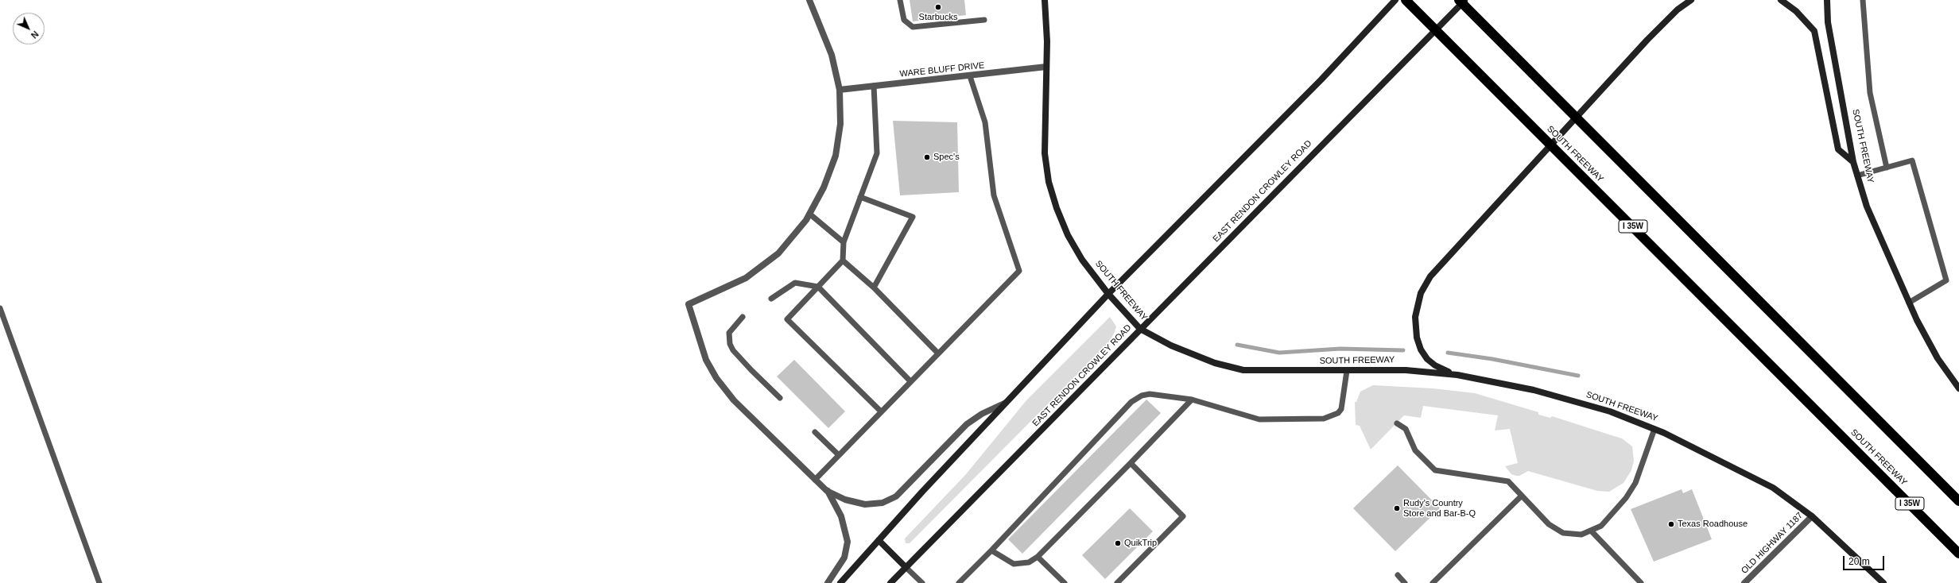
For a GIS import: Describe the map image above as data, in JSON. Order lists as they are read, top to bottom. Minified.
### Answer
{"streets":{"highway":["SOUTH FREEWAY","I 35W"],"main road":["EAST RENDON CROWLEY ROAD"],"street":["WARE BLUFF DRIVE","OLD HIGHWAY 1187"]},"crossings":[["WARE BLUFF DRIVE","SOUTH FREEWAY"],["SOUTH FREEWAY","EAST RENDON CROWLEY ROAD"],["SOUTH FREEWAY","OLD HIGHWAY 1187"]],"places":["Starbucks","Spec's","Rudy's Country Store and Bar-B-Q","Texas Roadhouse","QuikTrip"],"scale_bar":"20 m","north":"bottom right"}
